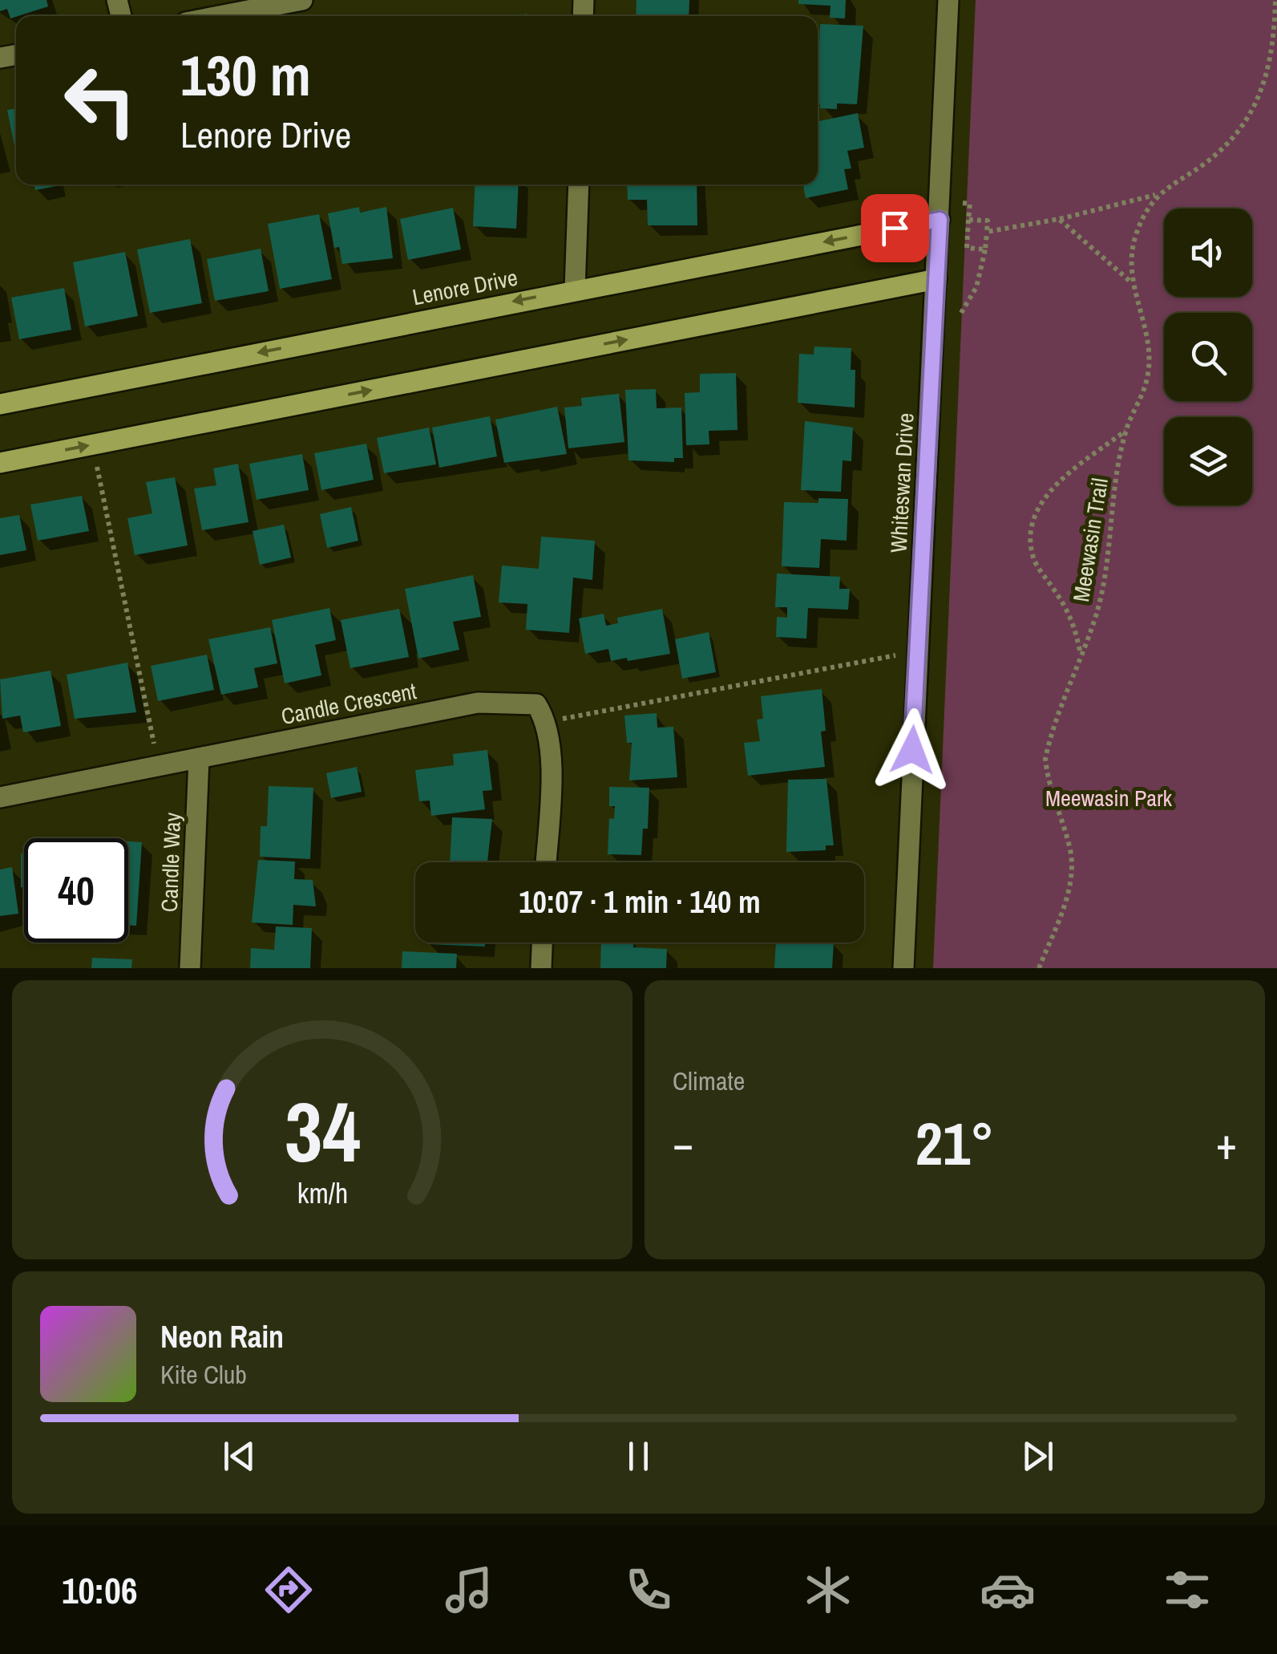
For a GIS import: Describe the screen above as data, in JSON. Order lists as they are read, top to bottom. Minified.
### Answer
{"streets":{"main road":["Lenore Drive"],"street":["Whiteswan Drive","Candle Crescent","Candle Way"],"path":["Meewasin Trail"]},"crossings":[["Lenore Drive","Whiteswan Drive"],["Candle Crescent","Candle Way"]],"parks":["Meewasin Park"],"page":{"turn":["130 m","Lenore Drive"],"limit":"40","trip":"10:07 · 1 min · 140 m","tile":"Climate","heat":["−","21°","+"],"song":["Neon Rain","Kite Club"],"tabs":"10:06","gauge":["34","km/h"]}}
